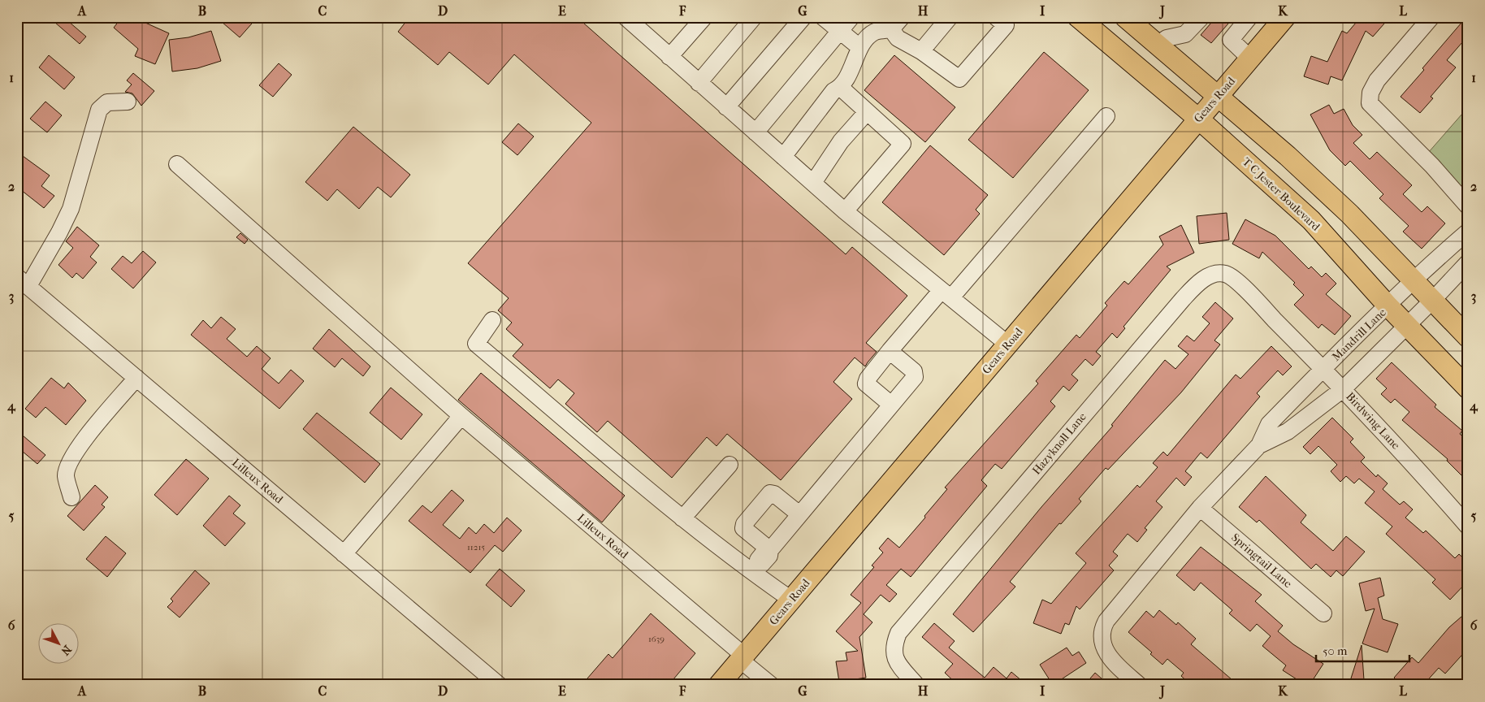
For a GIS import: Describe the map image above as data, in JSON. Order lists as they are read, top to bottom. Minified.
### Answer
{"streets":{"main road":["Gears Road","T C Jester Boulevard"],"street":["Mandrill Lane","Birdwing Lane","Hazyknoll Lane","Lilleux Road","Springtail Lane"]},"crossings":[["Gears Road","T C Jester Boulevard"],["Gears Road","Lilleux Road"],["T C Jester Boulevard","Mandrill Lane"],["Mandrill Lane","Birdwing Lane"],["Mandrill Lane","Springtail Lane"],["Birdwing Lane","Hazyknoll Lane"]],"house_numbers":["11215","1639"],"scale_bar":"50 m","north":"bottom right","grid":{"columns":["A","B","C","D","E","F","G","H","I","J","K","L"],"rows":["1","2","3","4","5","6"]}}
